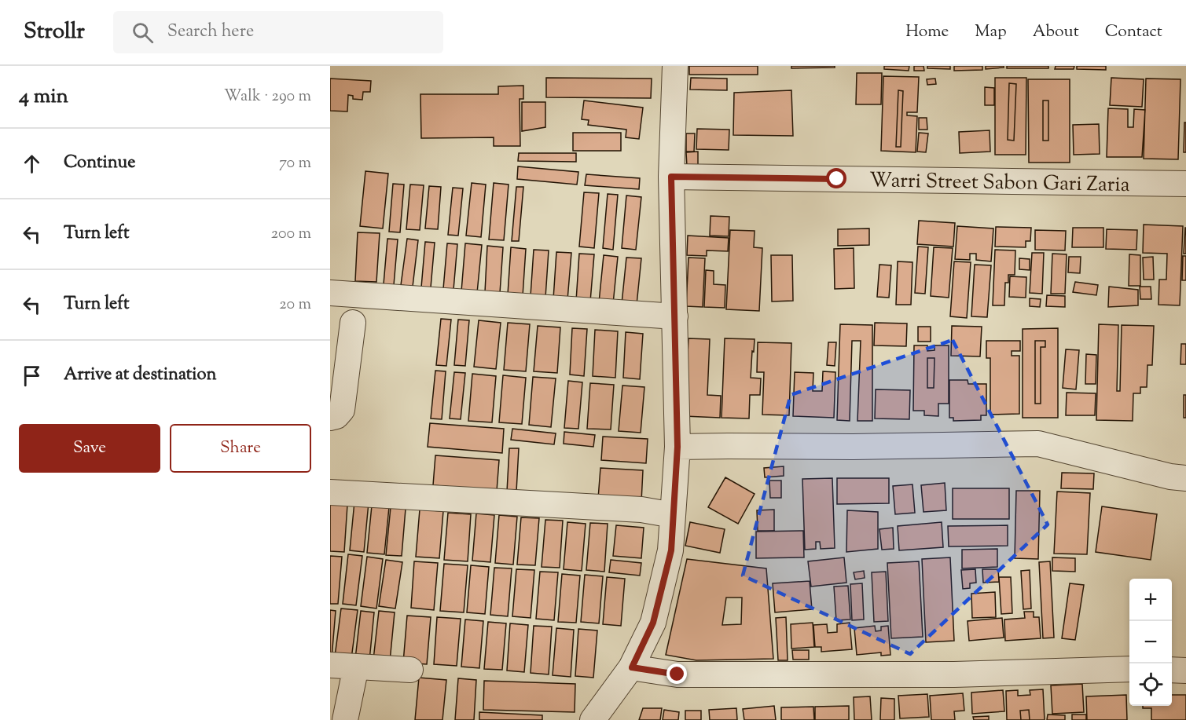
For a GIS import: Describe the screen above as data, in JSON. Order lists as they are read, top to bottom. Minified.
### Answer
{"streets":{"street":["Warri Street Sabon Gari Zaria"]},"page":{"header":"Strollr","search":"Search here","nav":["Home","Map","About","Contact"],"heading":["4 min","Walk · 290 m"],"list":[["Continue","70 m"],["Turn left","200 m"],["Turn left","20 m"],"Arrive at destination"],"buttons":["Save","Share"],"map_buttons":["+","−"]}}
